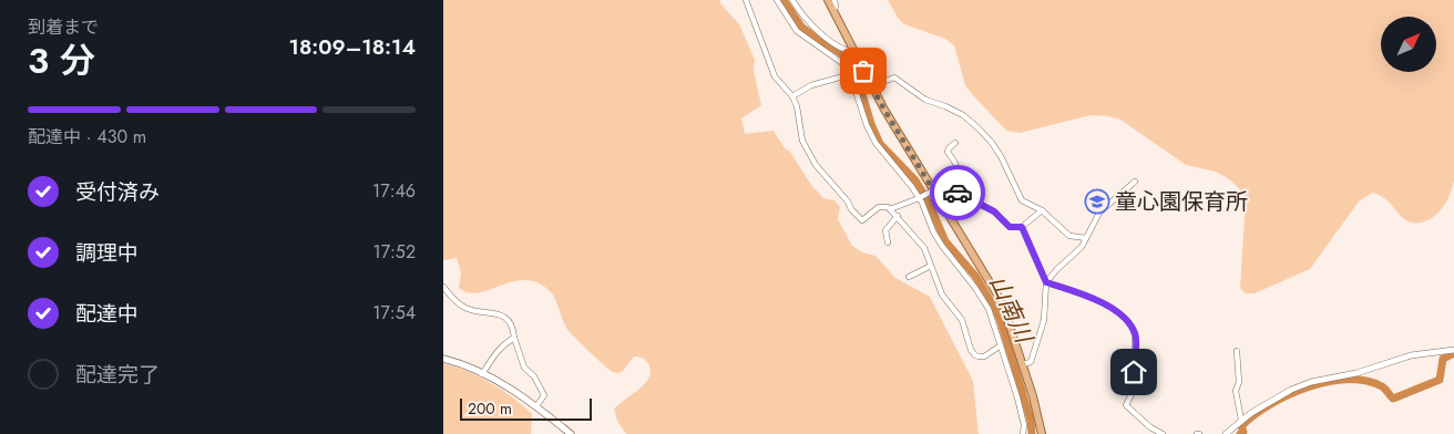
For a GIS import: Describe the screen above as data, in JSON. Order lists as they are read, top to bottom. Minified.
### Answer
{"water":["山南川"],"places":{"school or university":["童心園保育所"]},"scale_bar":"200 m","north":"top right","page":{"heading":["3 分","到着まで","18:09–18:14"],"bar":"配達中 · 430 m","list":[["受付済み","17:46"],["調理中","17:52"],["配達中","17:54"],"配達完了"],"scale":"200 m"}}
